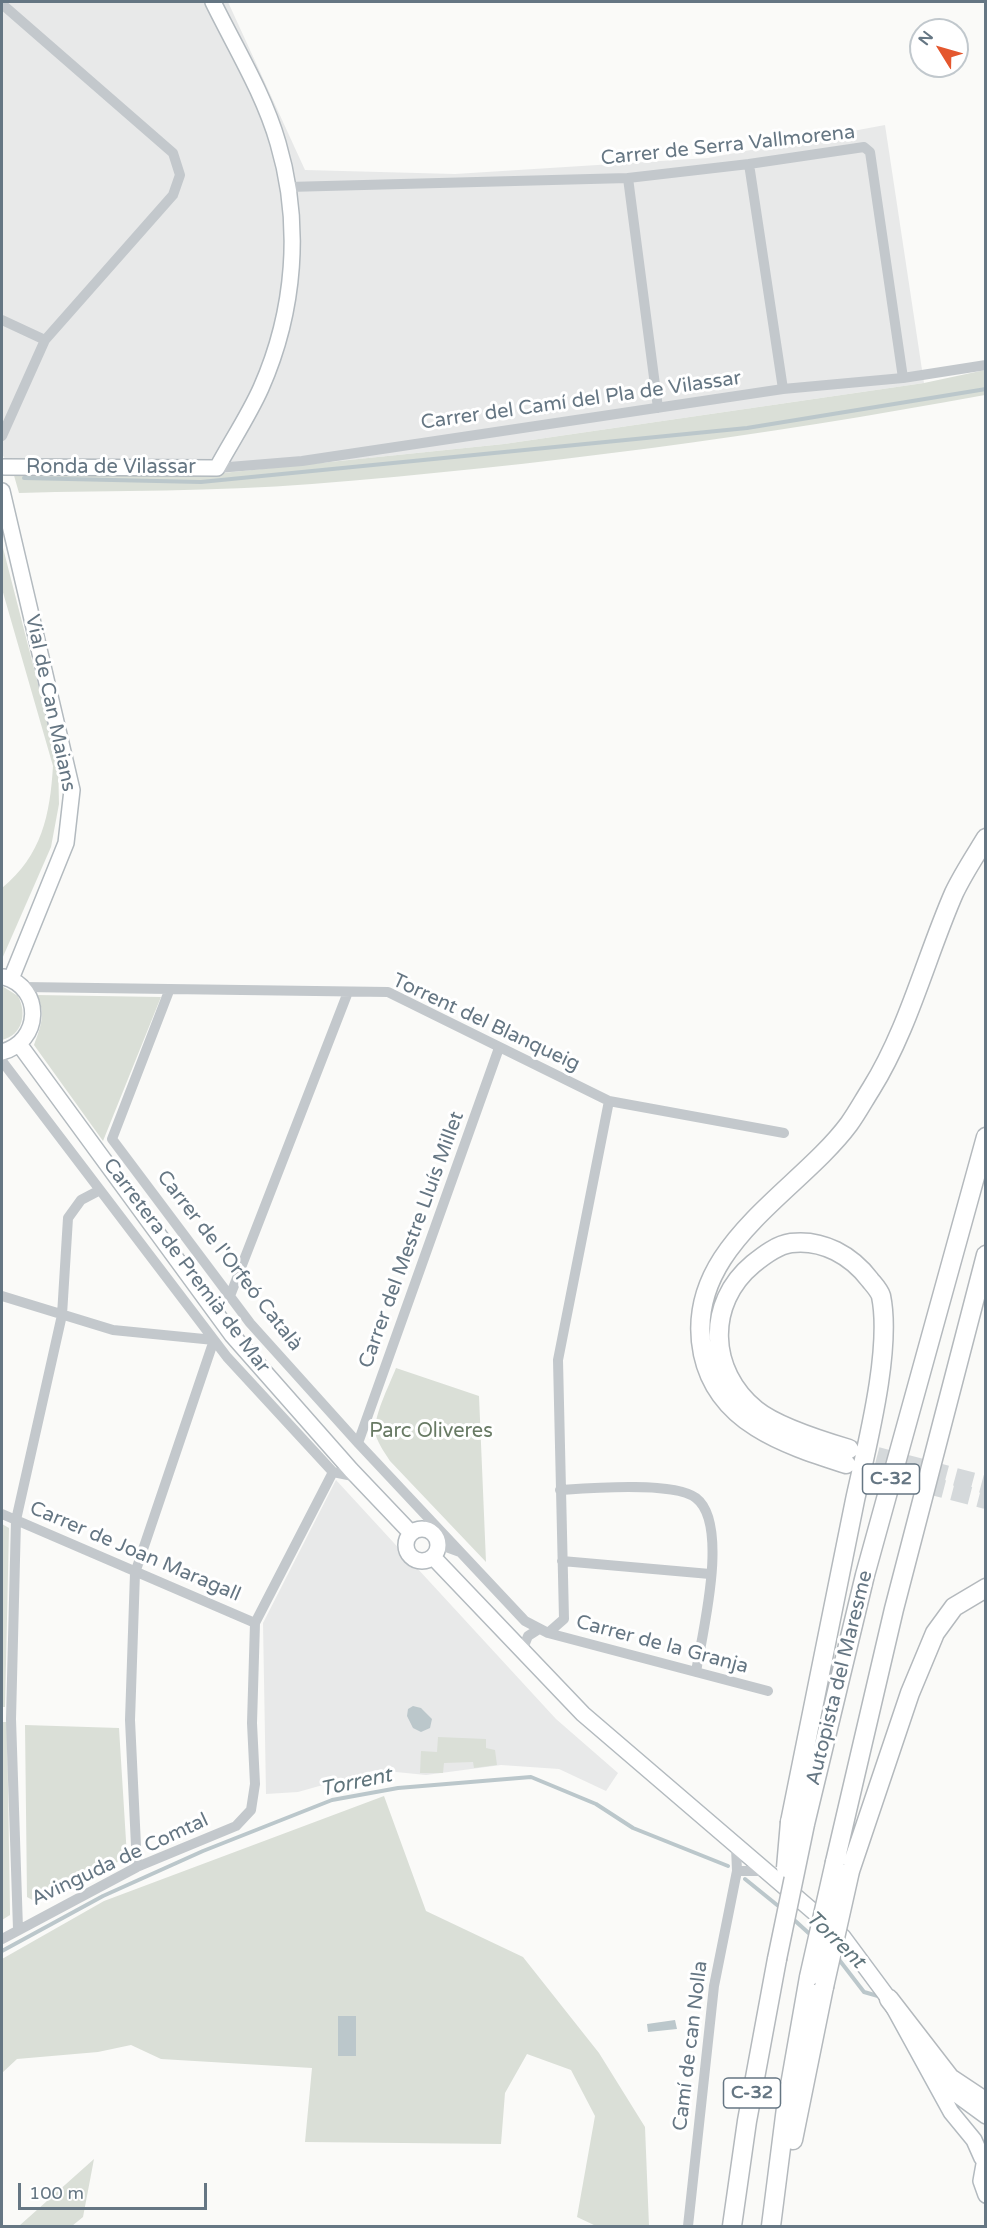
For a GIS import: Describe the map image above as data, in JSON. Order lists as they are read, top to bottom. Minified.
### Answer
{"streets":{"highway":["C-32","Autopista del Maresme"],"street":["Carrer de Serra Vallmorena","Carrer del Camí del Pla de Vilassar","Ronda de Vilassar","Vial de Can Maians","Torrent del Blanqueig","Carrer del Mestre Lluís Millet","Carrer de l'Orfeó Català","Carretera de Premià de Mar","Carrer de Joan Maragall","Carrer de la Granja","Avinguda de Comtal","Camí de can Nolla"]},"crossings":[["Carrer de Serra Vallmorena","Carrer del Camí del Pla de Vilassar"],["Carrer del Camí del Pla de Vilassar","Ronda de Vilassar"],["Vial de Can Maians","Torrent del Blanqueig"],["Torrent del Blanqueig","Carrer del Mestre Lluís Millet"],["Torrent del Blanqueig","Carrer de l'Orfeó Català"],["Carrer del Mestre Lluís Millet","Carrer de l'Orfeó Català"],["Carrer de l'Orfeó Català","Carrer de la Granja"],["C-32","Autopista del Maresme"],["Carrer de Joan Maragall","Avinguda de Comtal"]],"water":["Torrent"],"parks":["Parc Oliveres"],"scale_bar":"100 m","north":"top left"}
